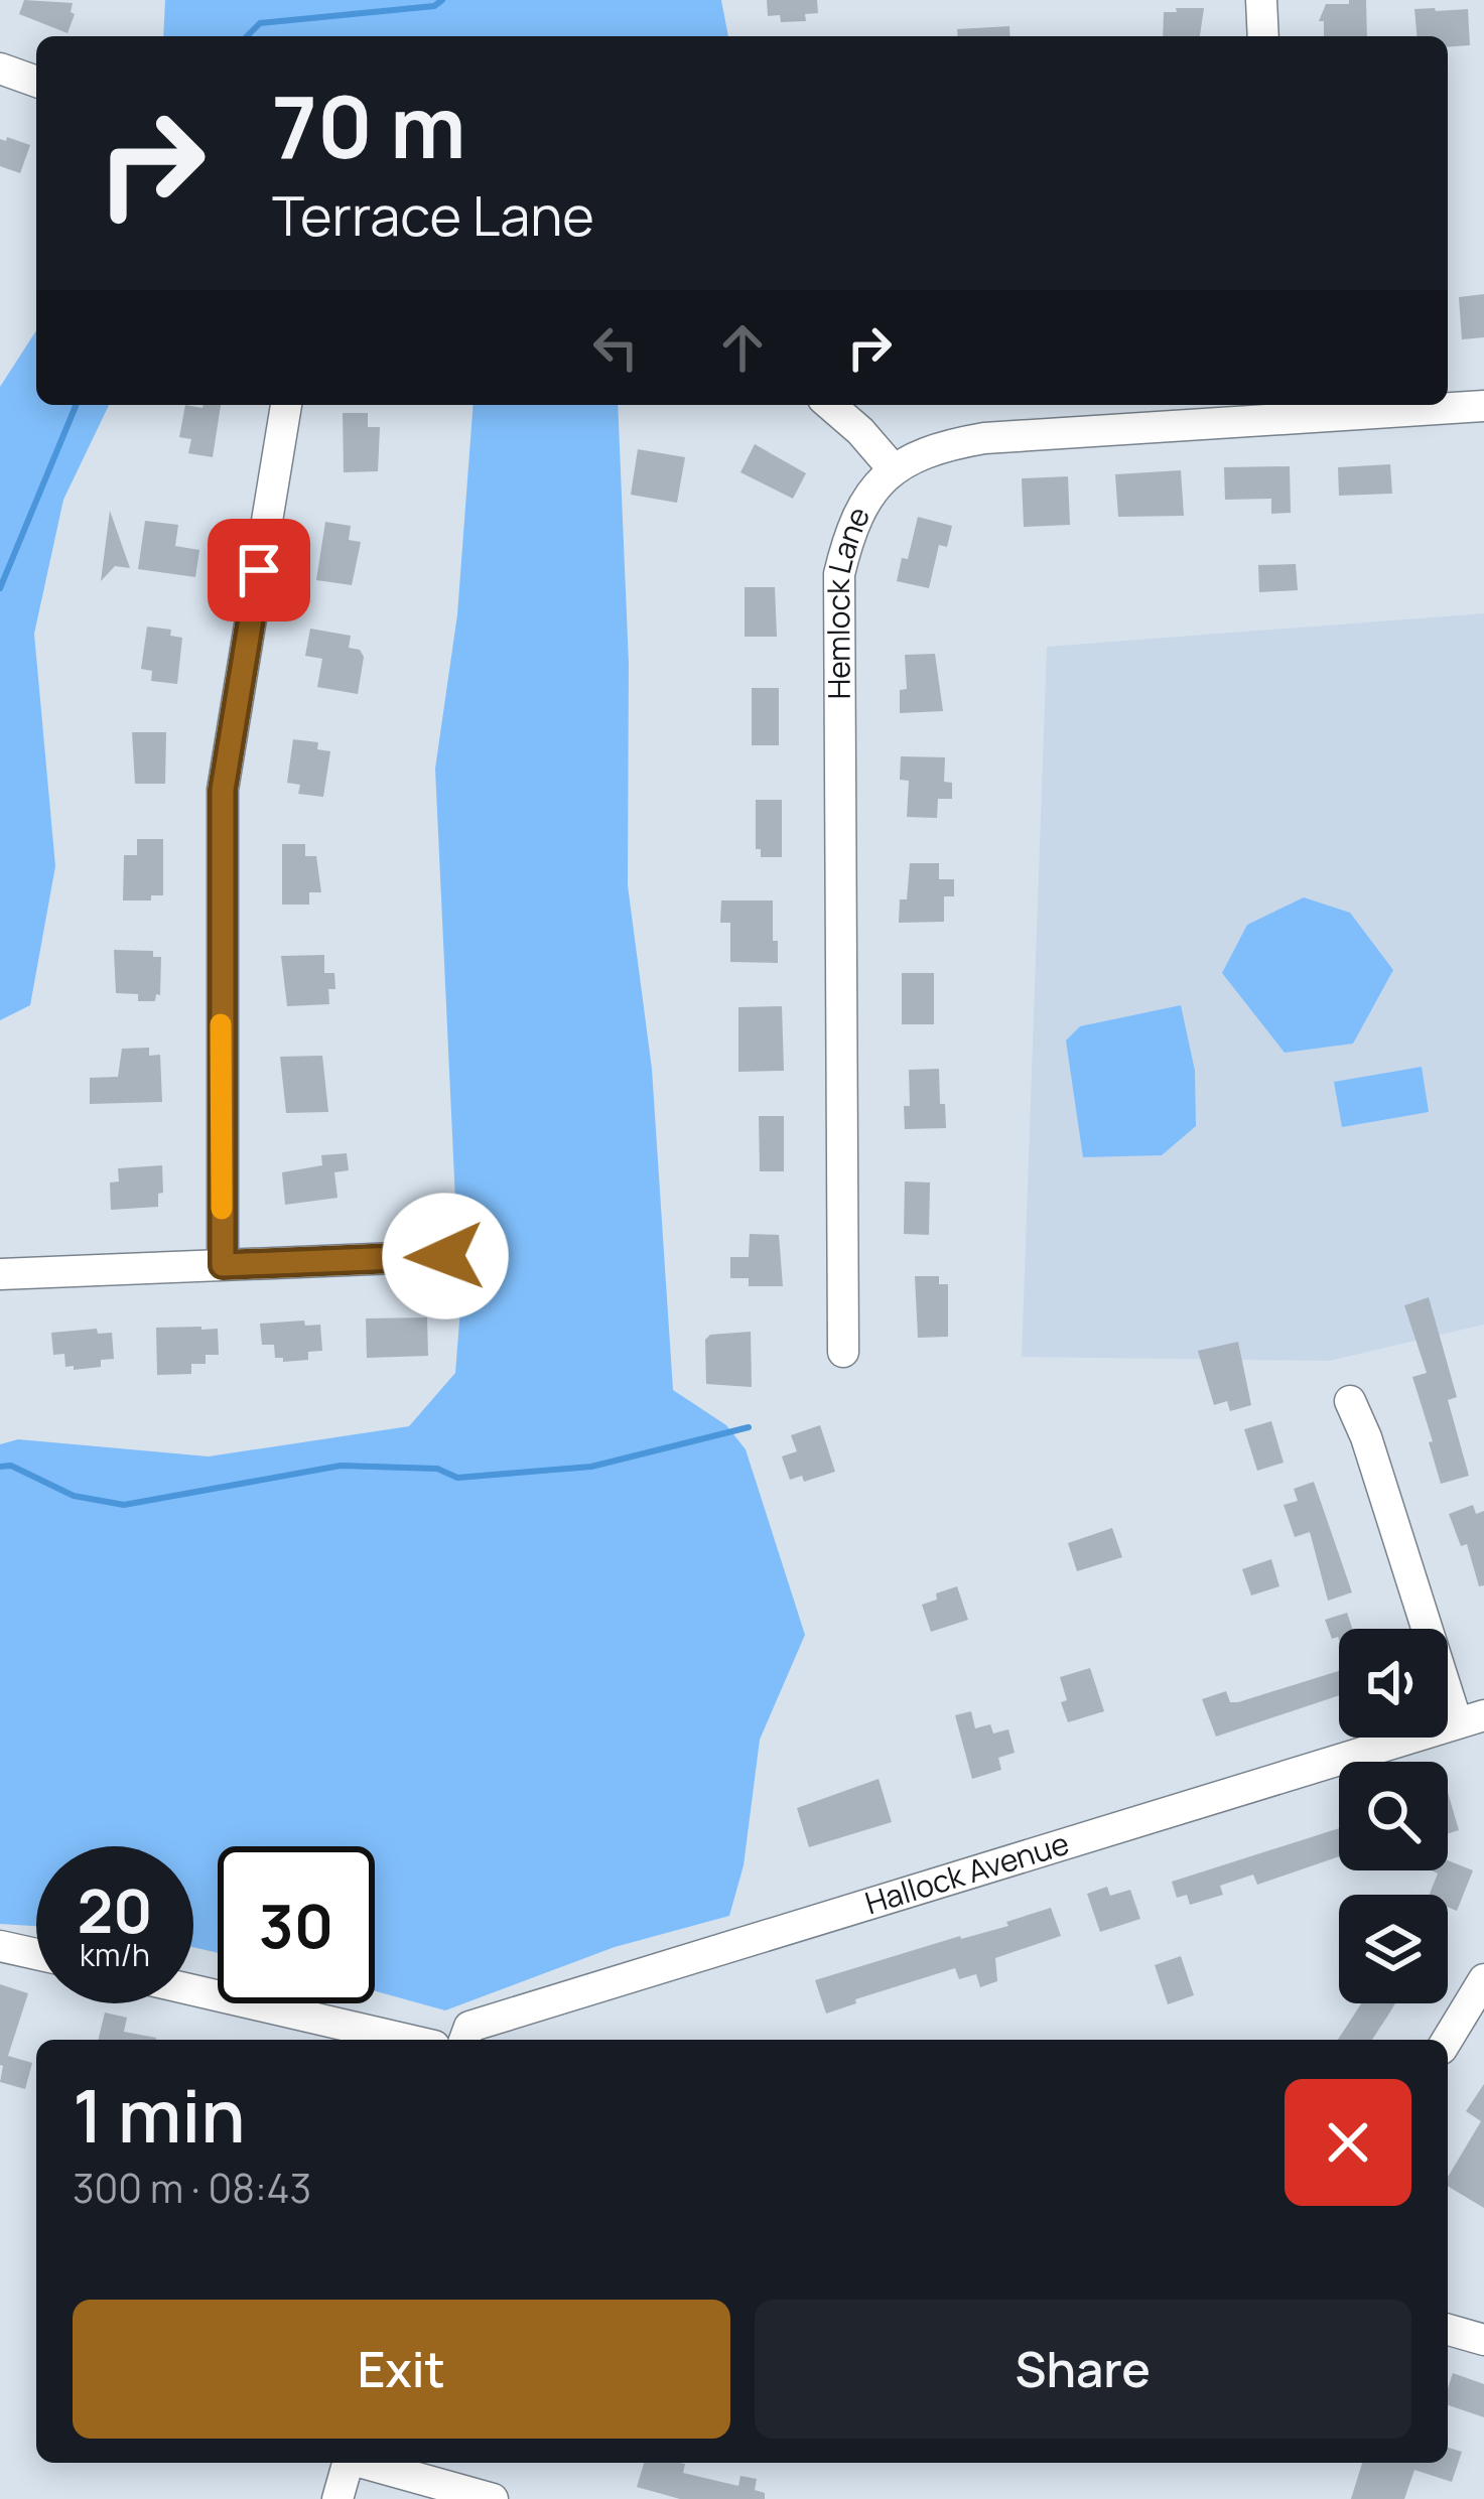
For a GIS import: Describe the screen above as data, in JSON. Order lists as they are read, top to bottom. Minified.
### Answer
{"streets":{"street":["Hemlock Lane","Hallock Avenue"]},"page":{"turn":["70 m","Terrace Lane"],"speed":"20 km/h","limit":"30","heading":["1 min","300 m · 08:43"],"buttons":["Exit","Share"]}}
